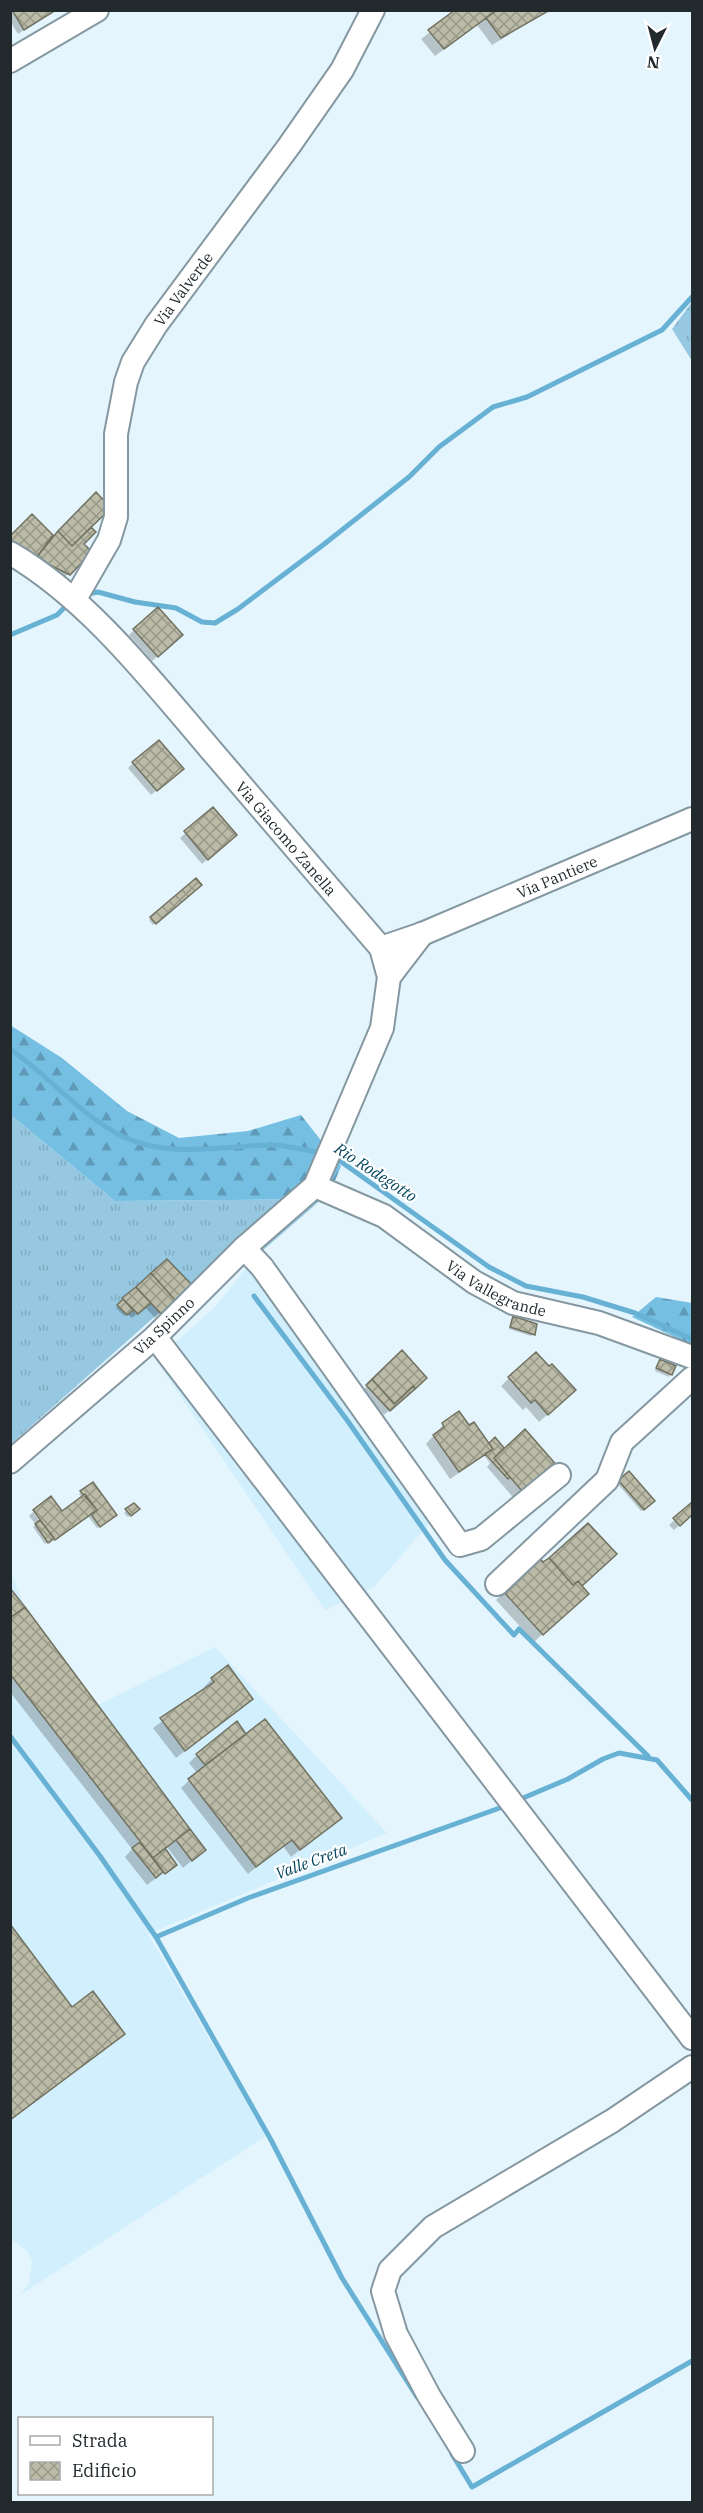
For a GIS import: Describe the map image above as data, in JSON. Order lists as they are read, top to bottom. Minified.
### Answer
{"streets":{"street":["Via Valverde","Via Giacomo Zanella","Via Pantiere","Via Vallegrande","Via Spinno"]},"crossings":[["Via Valverde","Via Giacomo Zanella"],["Via Giacomo Zanella","Via Pantiere"],["Via Giacomo Zanella","Via Vallegrande"],["Via Giacomo Zanella","Via Spinno"],["Via Vallegrande","Via Spinno"]],"water":["Rio Rodegotto","Valle Creta"],"legend":["Strada","Edificio"],"north":"bottom"}
